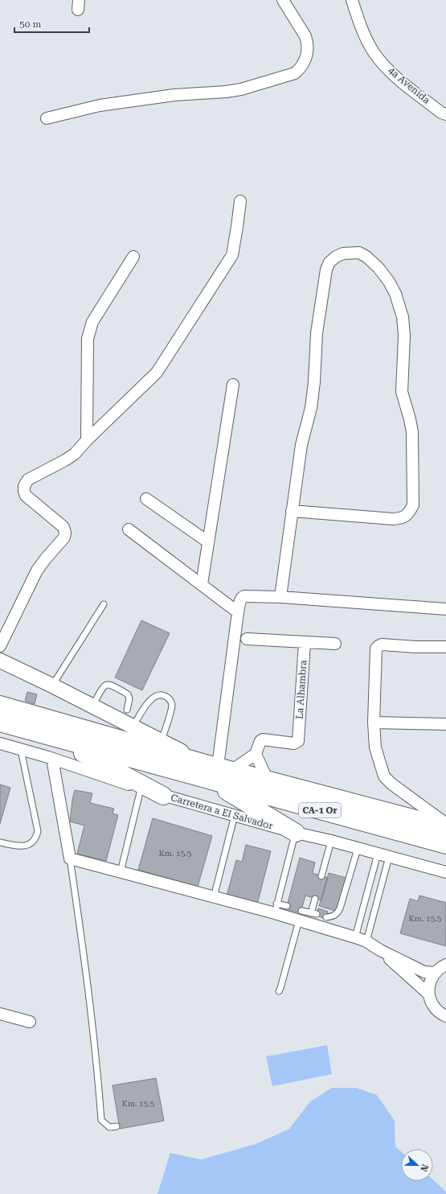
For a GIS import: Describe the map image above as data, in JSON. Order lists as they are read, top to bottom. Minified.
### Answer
{"streets":{"highway":["CA-1 Or"],"street":["4a Avenida","La Alhambra","Carretera a El Salvador"]},"crossings":[["La Alhambra","CA-1 Or"]],"house_numbers":["Km. 15.5","Km. 15.5","Km. 15.5"],"scale_bar":"50 m","north":"right"}
